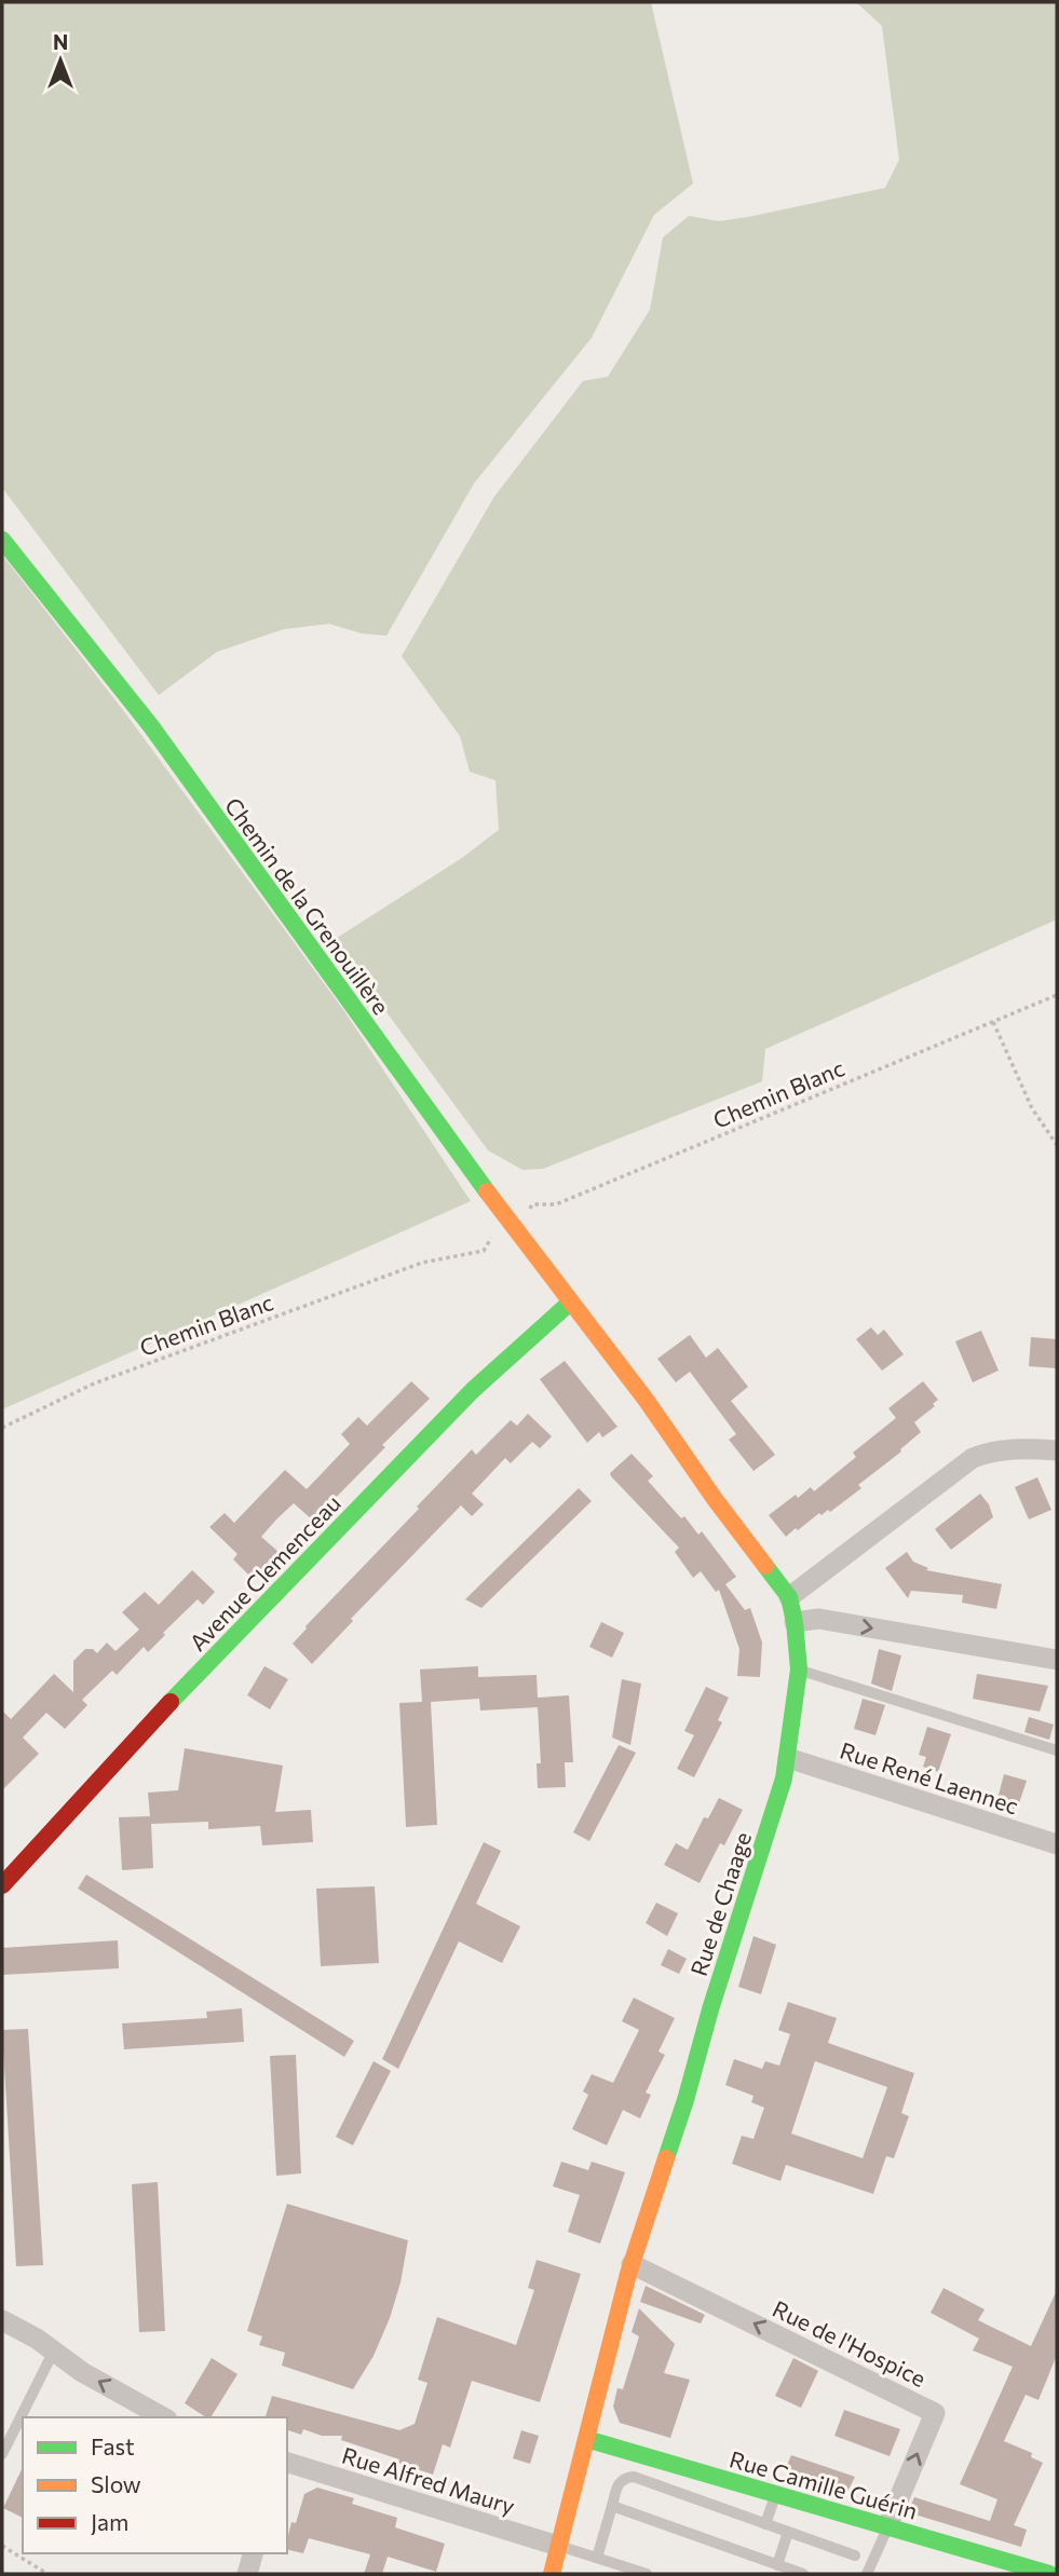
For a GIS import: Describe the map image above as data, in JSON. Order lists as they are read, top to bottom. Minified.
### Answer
{"streets":{"street":["Chemin de la Grenouillère","Avenue Clemenceau","Rue René Laennec","Rue de Chaage","Rue de l'Hospice","Rue Alfred Maury","Rue Camille Guérin"],"path":["Chemin Blanc"]},"crossings":[["Chemin de la Grenouillère","Avenue Clemenceau"],["Chemin de la Grenouillère","Rue de Chaage"],["Avenue Clemenceau","Rue de Chaage"],["Rue René Laennec","Rue de Chaage"],["Rue de Chaage","Rue de l'Hospice"],["Rue de Chaage","Rue Alfred Maury"],["Rue de Chaage","Rue Camille Guérin"],["Rue de l'Hospice","Rue Camille Guérin"]],"legend":["Fast","Slow","Jam"],"north":"top"}
